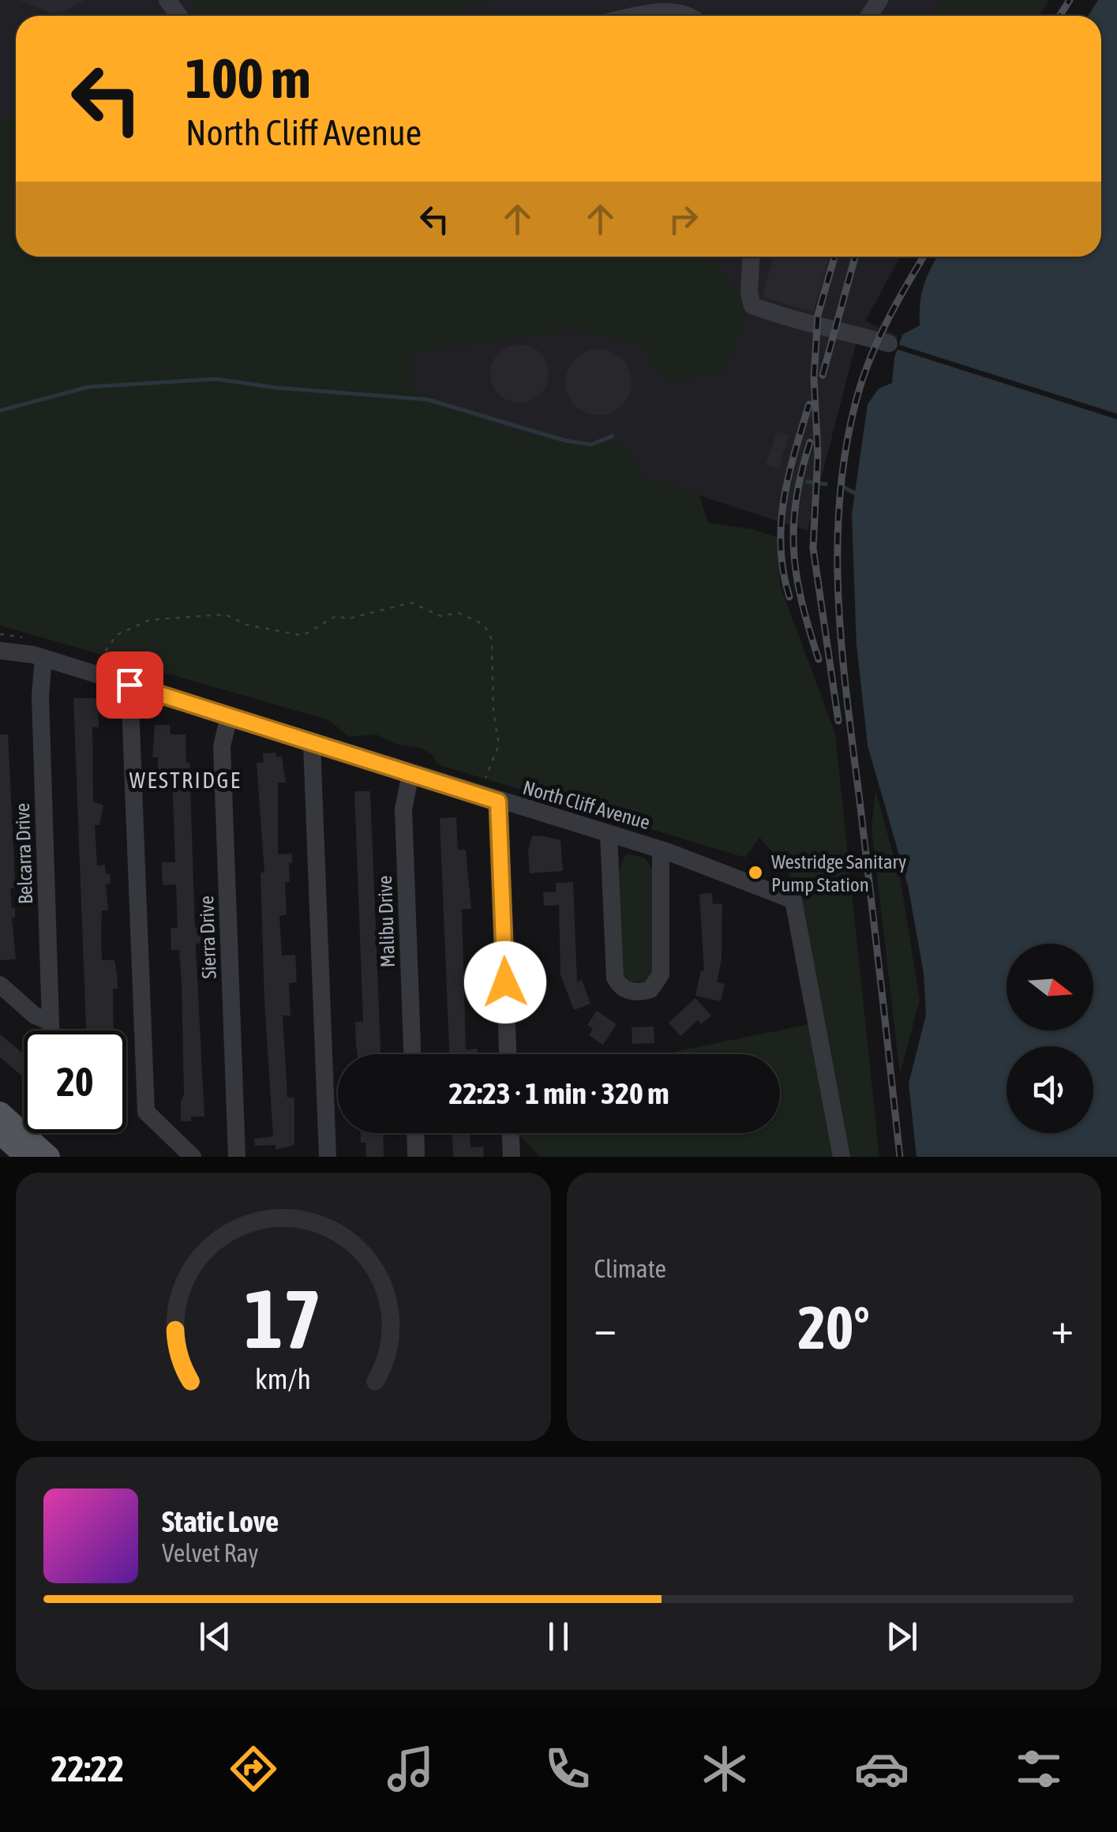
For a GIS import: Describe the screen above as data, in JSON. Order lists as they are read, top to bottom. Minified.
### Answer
{"streets":{"street":["North Cliff Avenue","Belcarra Drive","Malibu Drive","Sierra Drive"]},"crossings":[["North Cliff Avenue","Belcarra Drive"],["North Cliff Avenue","Malibu Drive"],["North Cliff Avenue","Sierra Drive"]],"districts":["WESTRIDGE"],"places":["Westridge Sanitary Pump Station"],"north":"right","page":{"turn":["100 m","North Cliff Avenue"],"limit":"20","trip":"22:23 · 1 min · 320 m","tile":"Climate","heat":["−","20°","+"],"song":["Static Love","Velvet Ray"],"tabs":"22:22","gauge":["17","km/h"]}}
